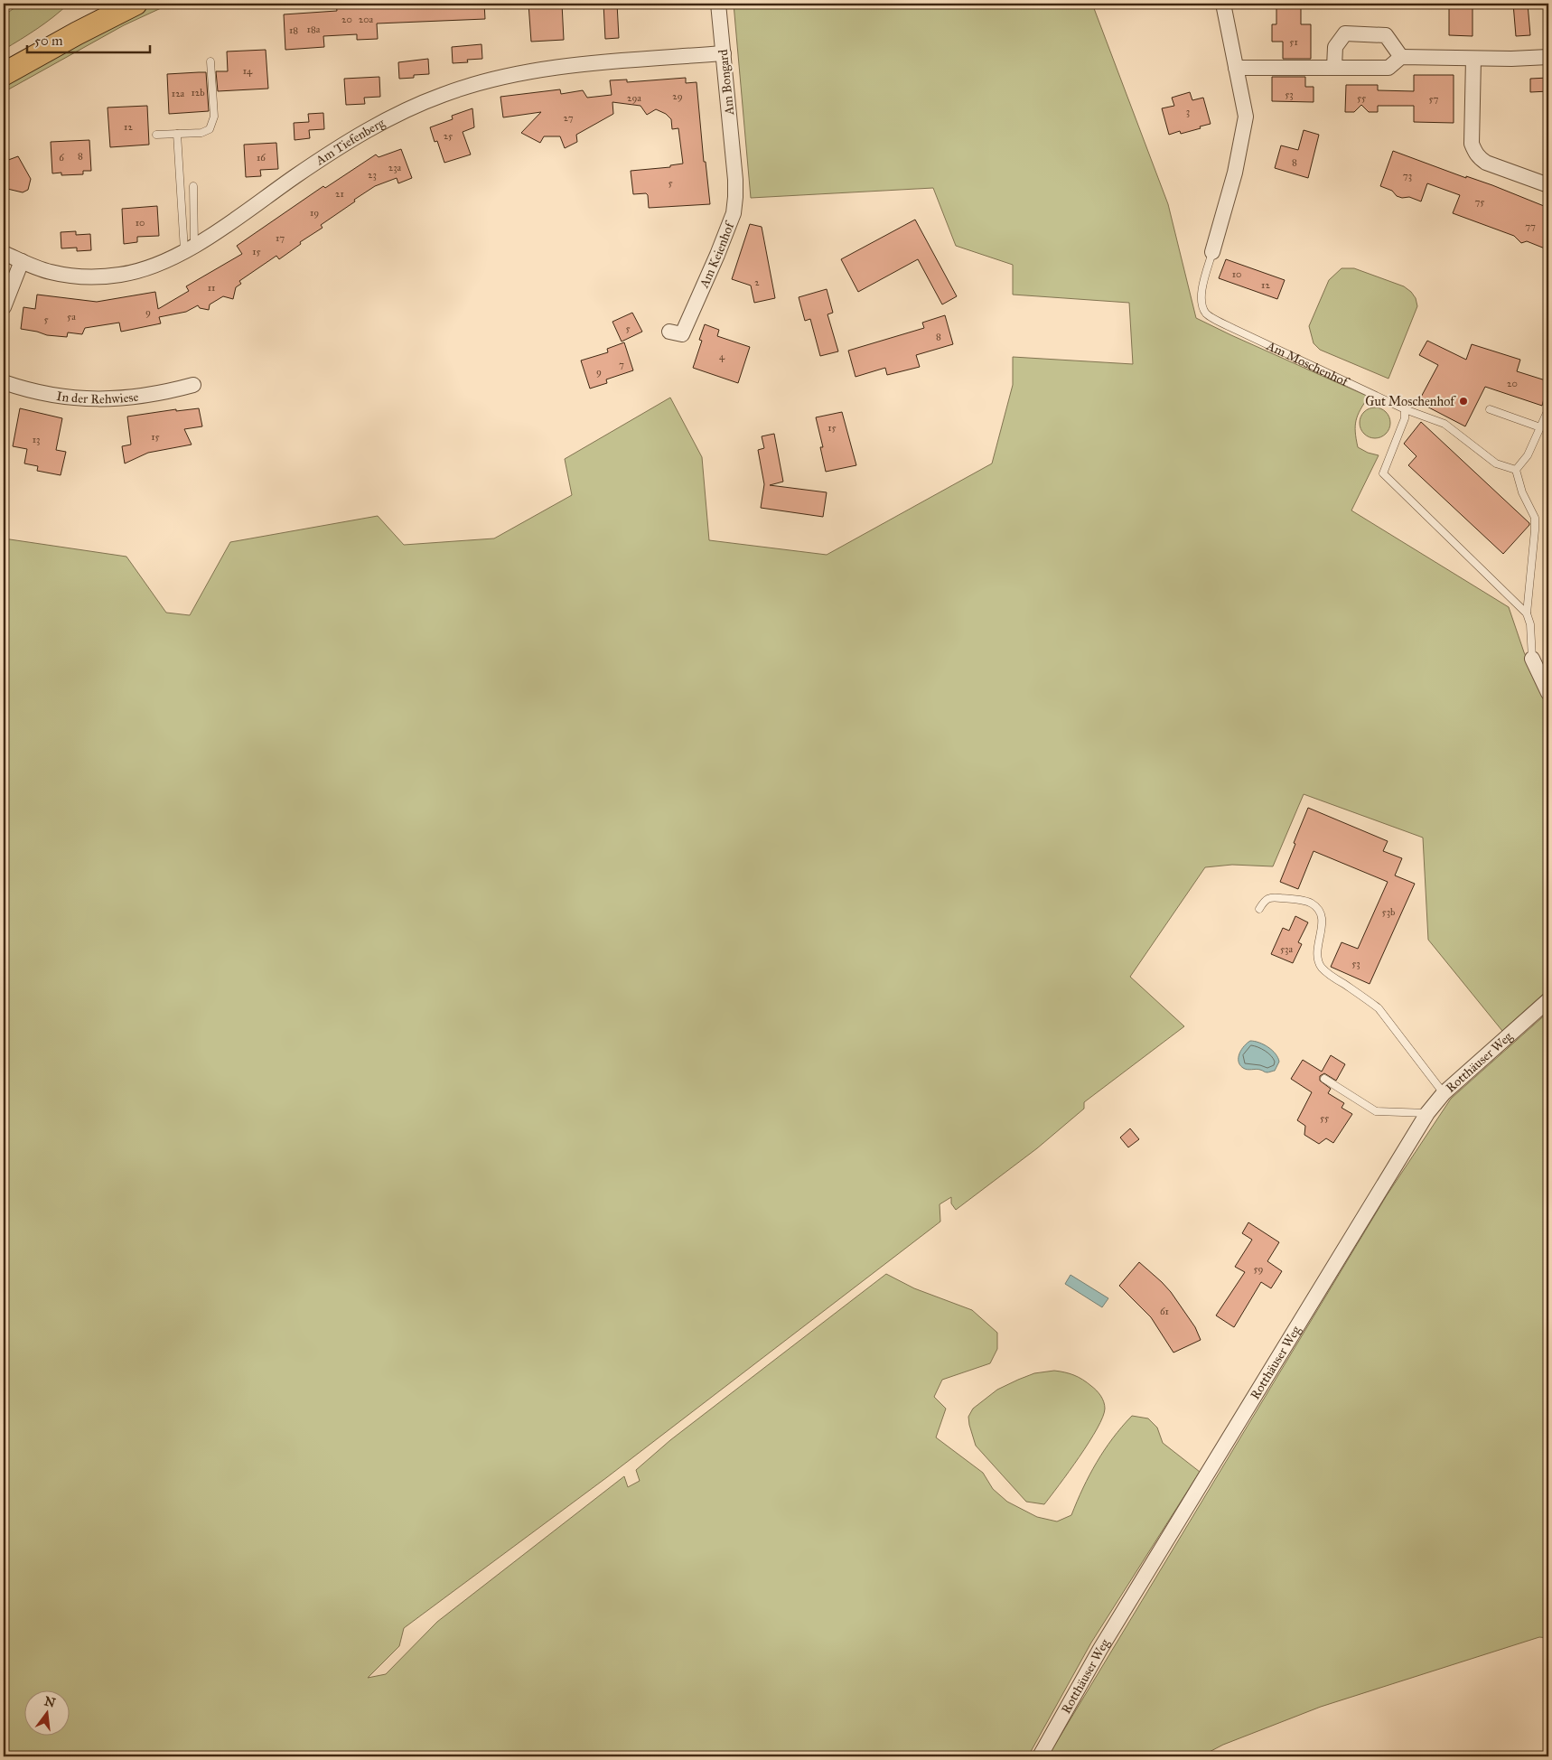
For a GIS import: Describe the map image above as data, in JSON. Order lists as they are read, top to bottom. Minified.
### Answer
{"streets":{"street":["Am Bongard","Am Tiefenberg","Am Keienhof","Am Moschenhof","In der Rehwiese","Rotthäuser Weg"]},"crossings":[["Am Bongard","Am Tiefenberg"],["Am Bongard","Am Keienhof"]],"places":["Gut Moschenhof"],"house_numbers":["20","20a","18a","18","51","14","12b","12a","53","29","29a","55","57","3","27","12","25","8","6","16","8","23a","23","73","5","21","75","19","10","77","17","15","10","2","12","11","9","5a","5","5","8","4","7","9","20","15","15","13","53b","53a","53","55","59","61"],"scale_bar":"50 m","north":"top"}
